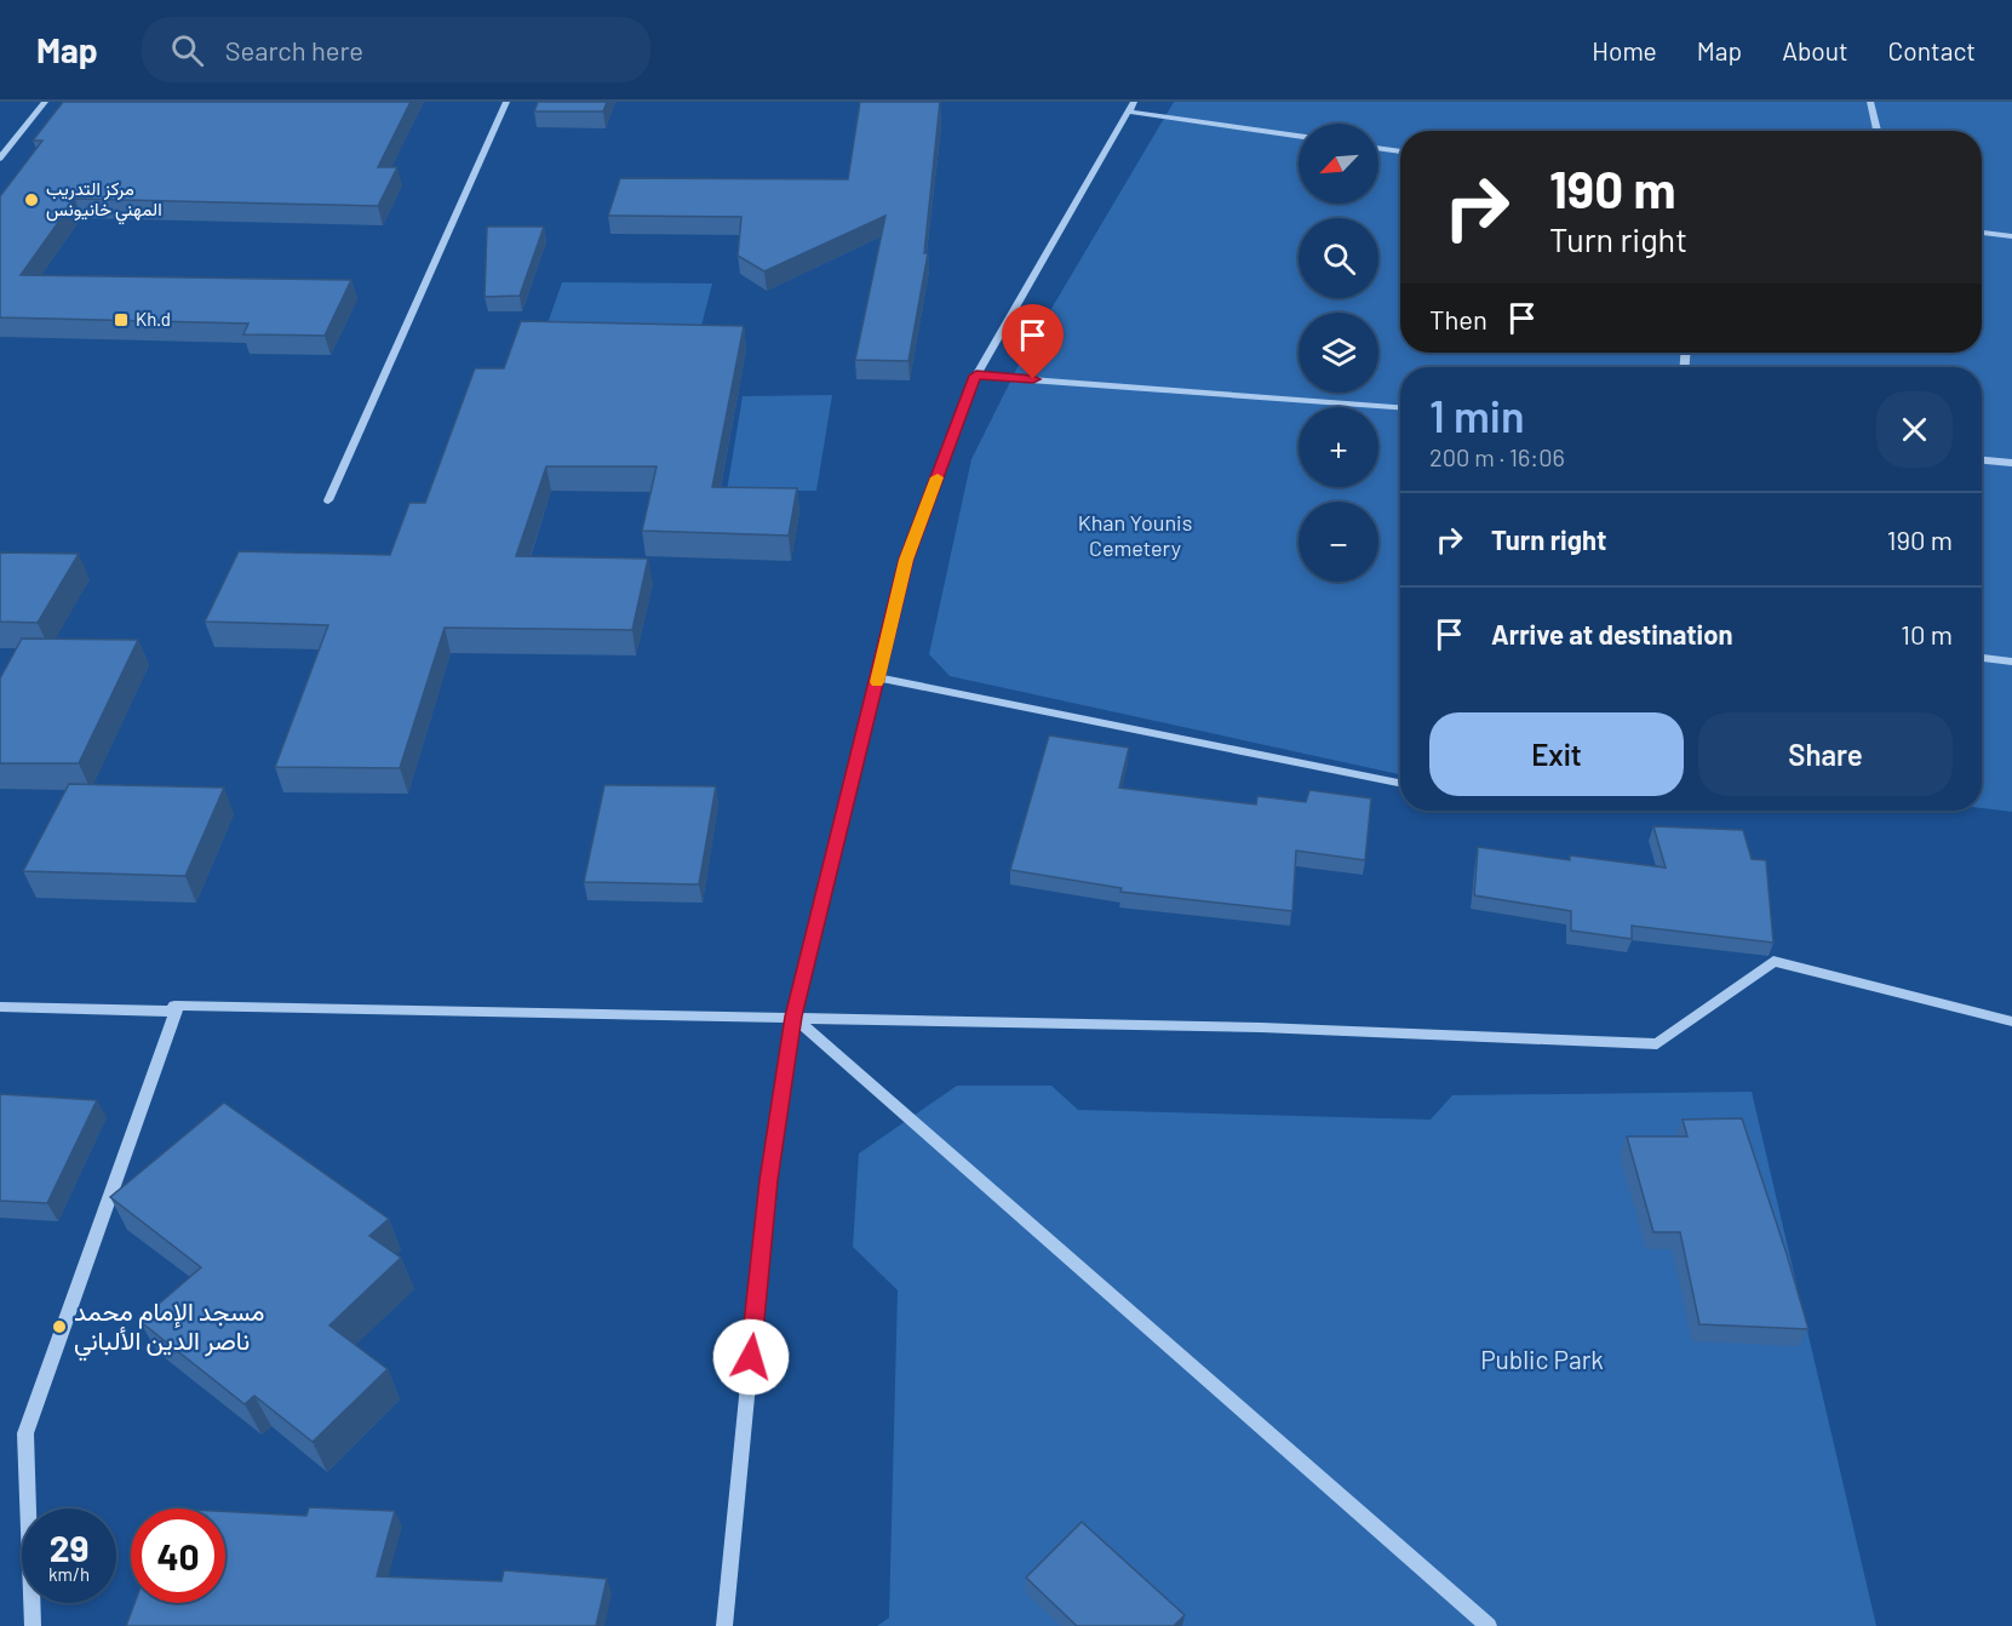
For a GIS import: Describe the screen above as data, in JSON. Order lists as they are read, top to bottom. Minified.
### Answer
{"parks":["Khan Younis Cemetery","Public Park"],"places":{"other":["مركز التدريب المهني خانيونس","مسجد الإمام محمد ناصر الدين الألباني"],"transit":["Kh.d"]},"north":"bottom left","page":{"header":"Map","search":"Search here","nav":["Home","Map","About","Contact"],"map_buttons":["+","−"],"turn":["190 m","Turn right"],"then":"Then","heading":["1 min","200 m · 16:06"],"list":[{"name":"Turn right","value":"190 m"},{"name":"Arrive at destination","value":"10 m"}],"buttons":["Exit","Share"],"speed":"29 km/h","limit":"40"}}
